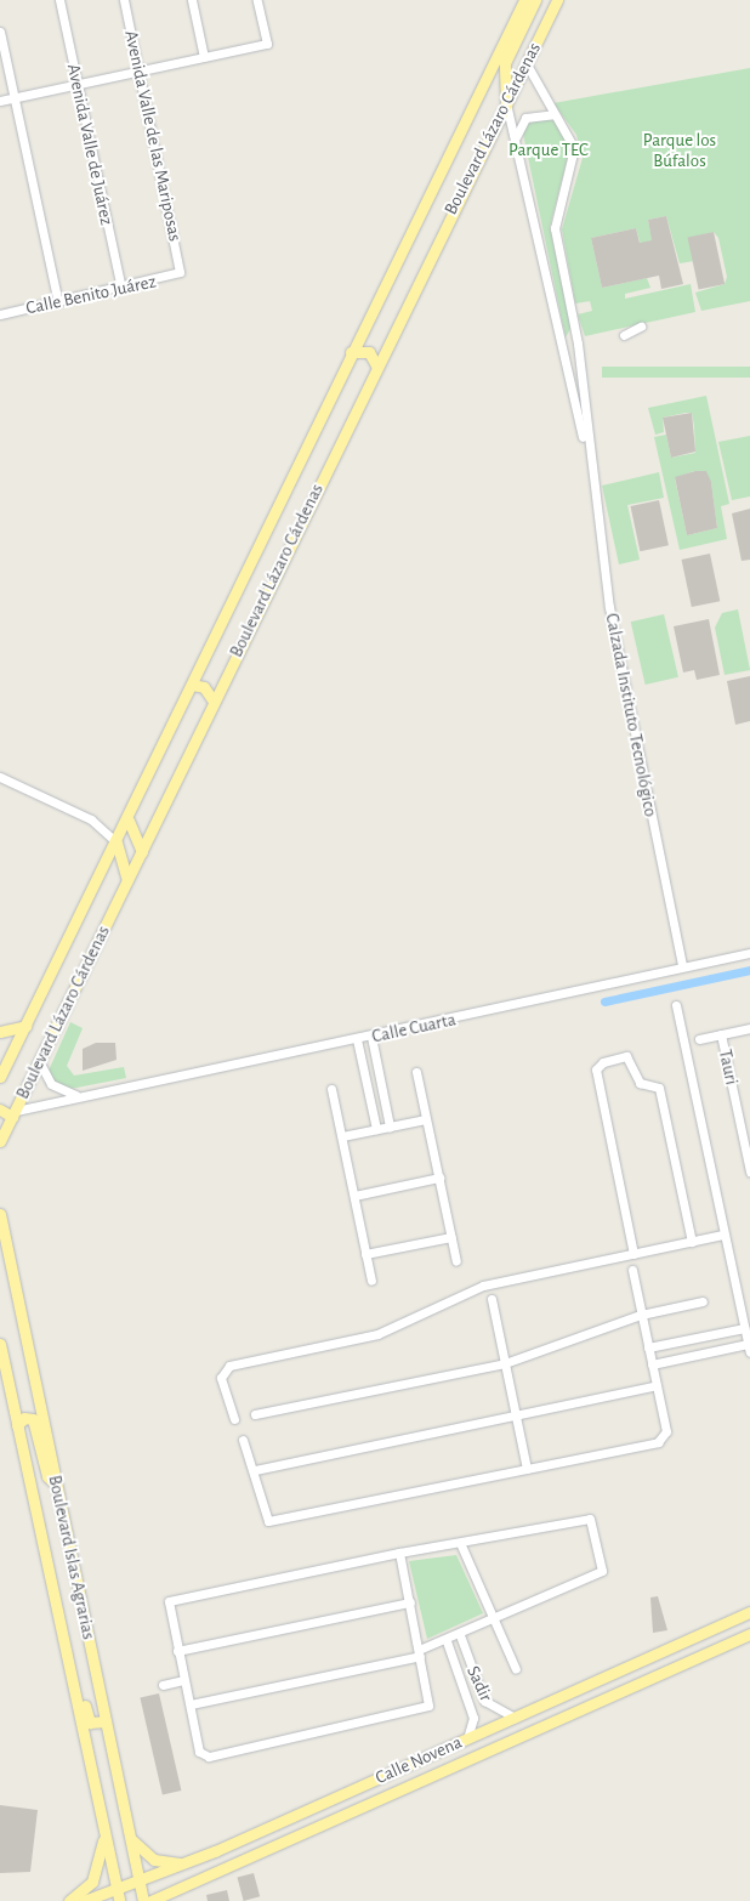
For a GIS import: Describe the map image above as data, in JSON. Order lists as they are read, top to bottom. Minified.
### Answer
{"streets":{"main road":["Boulevard Lázaro Cárdenas","Boulevard Islas Agrarias","Calle Novena"],"street":["Avenida Valle de las Mariposas","Avenida Valle de Juárez","Calle Benito Juárez","Calzada Instituto Tecnológico","Calle Cuarta","Tauri","Sadir"]},"crossings":[["Boulevard Lázaro Cárdenas","Calzada Instituto Tecnológico"],["Boulevard Lázaro Cárdenas","Calle Cuarta"],["Avenida Valle de las Mariposas","Calle Benito Juárez"],["Avenida Valle de Juárez","Calle Benito Juárez"],["Calzada Instituto Tecnológico","Calle Cuarta"],["Boulevard Islas Agrarias","Calle Novena"],["Sadir","Calle Novena"]],"parks":["Parque los Búfalos","Parque TEC"]}
